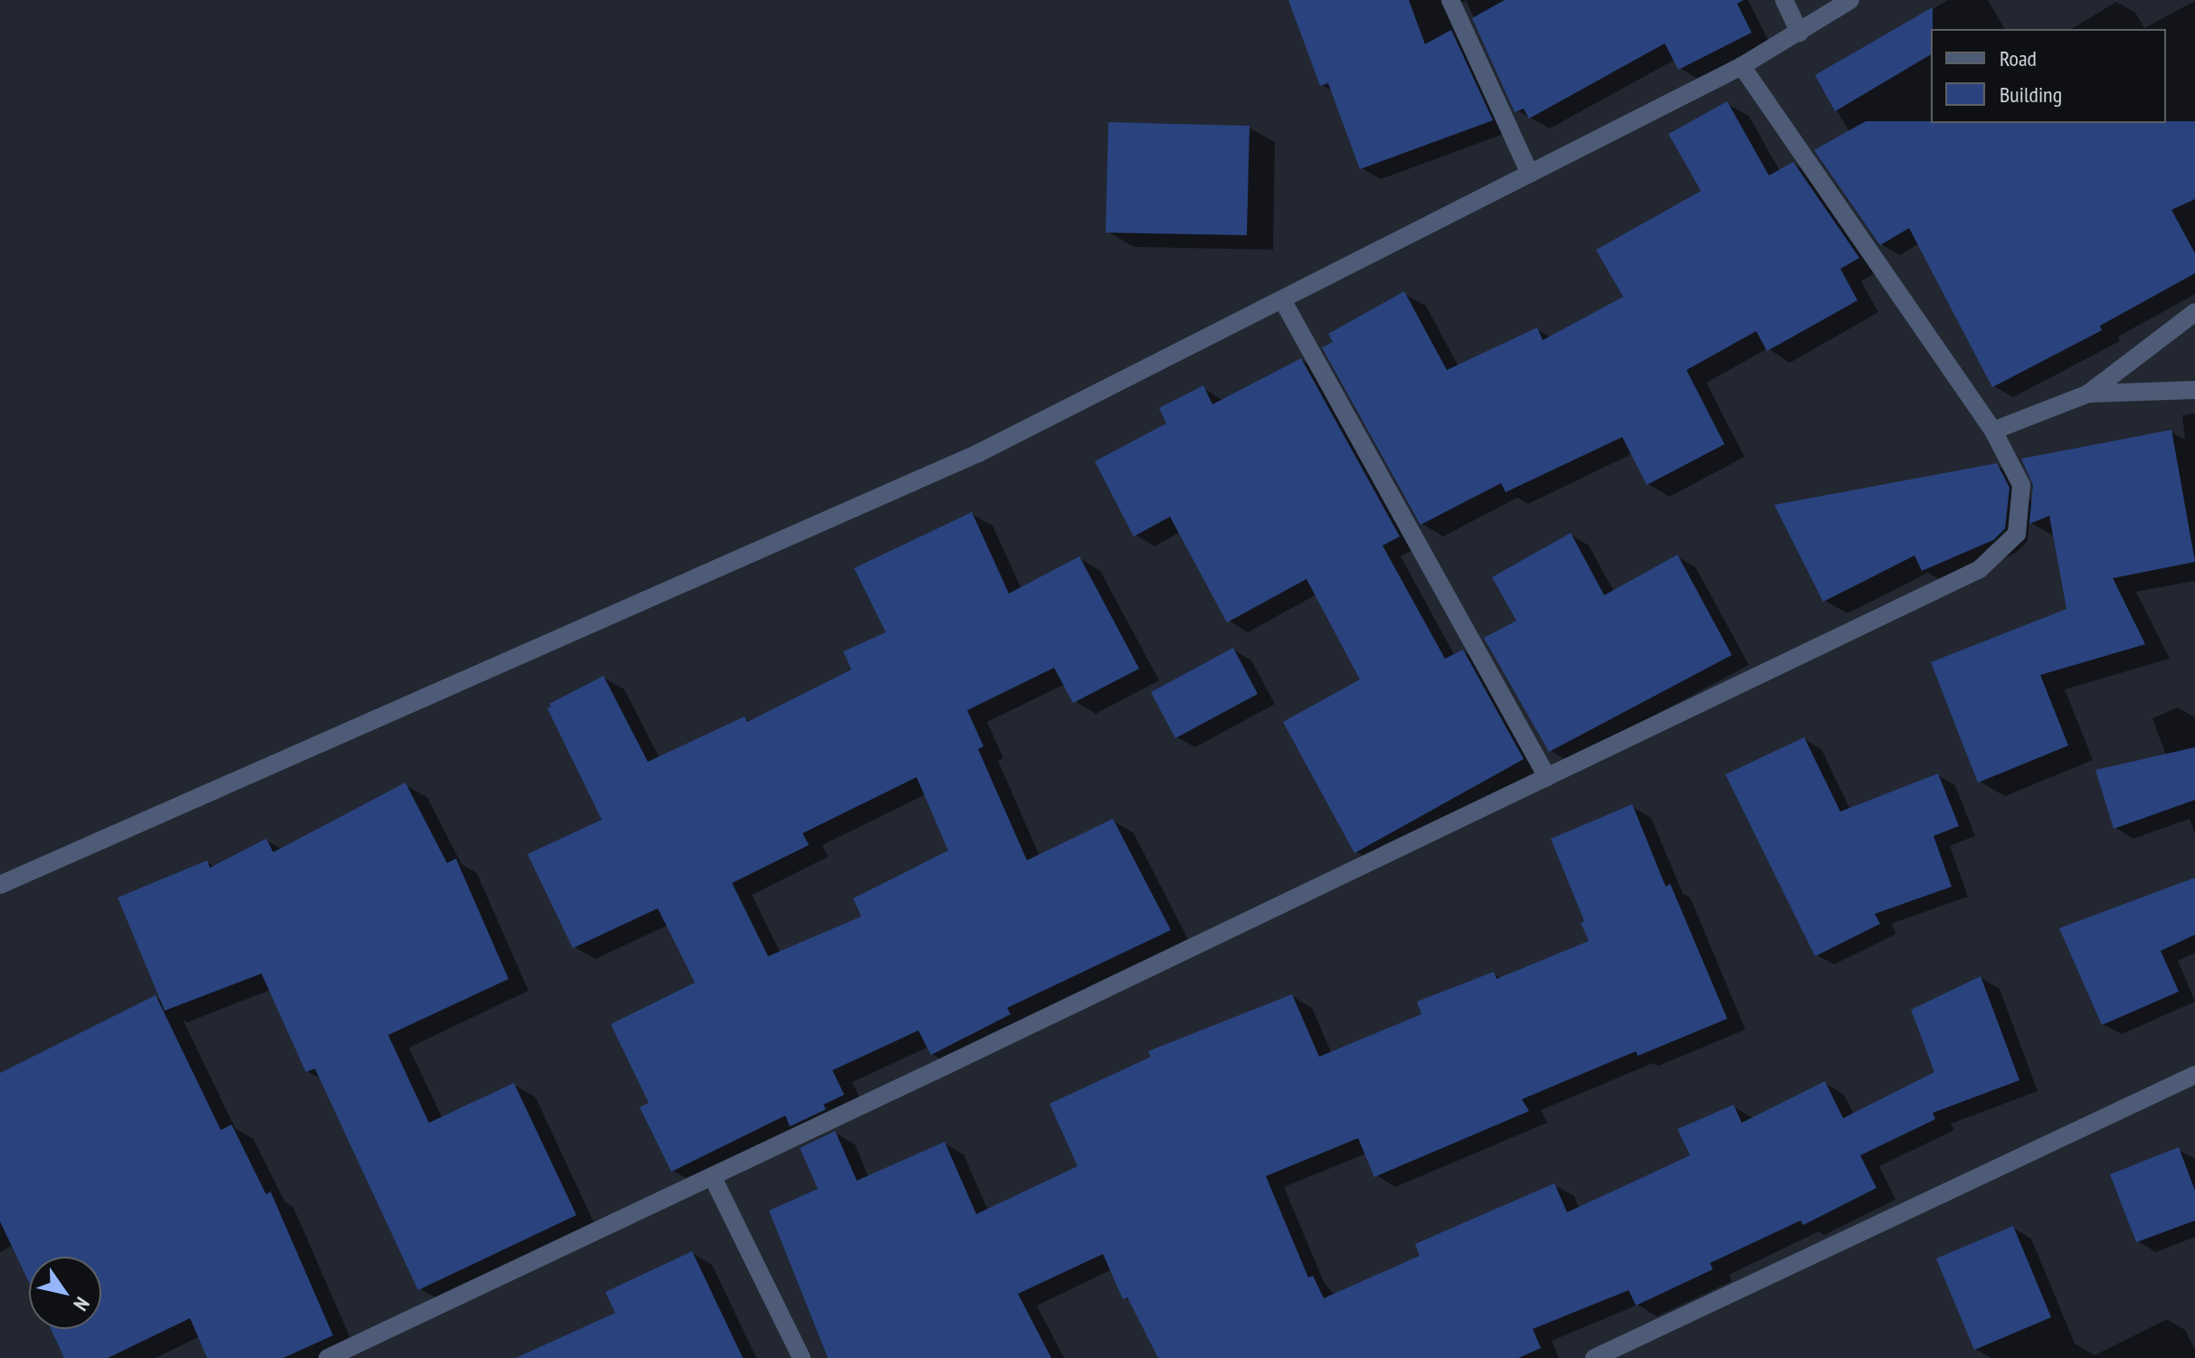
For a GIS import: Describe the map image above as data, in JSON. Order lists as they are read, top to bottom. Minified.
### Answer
{"legend":["Road","Building"],"north":"bottom right"}
